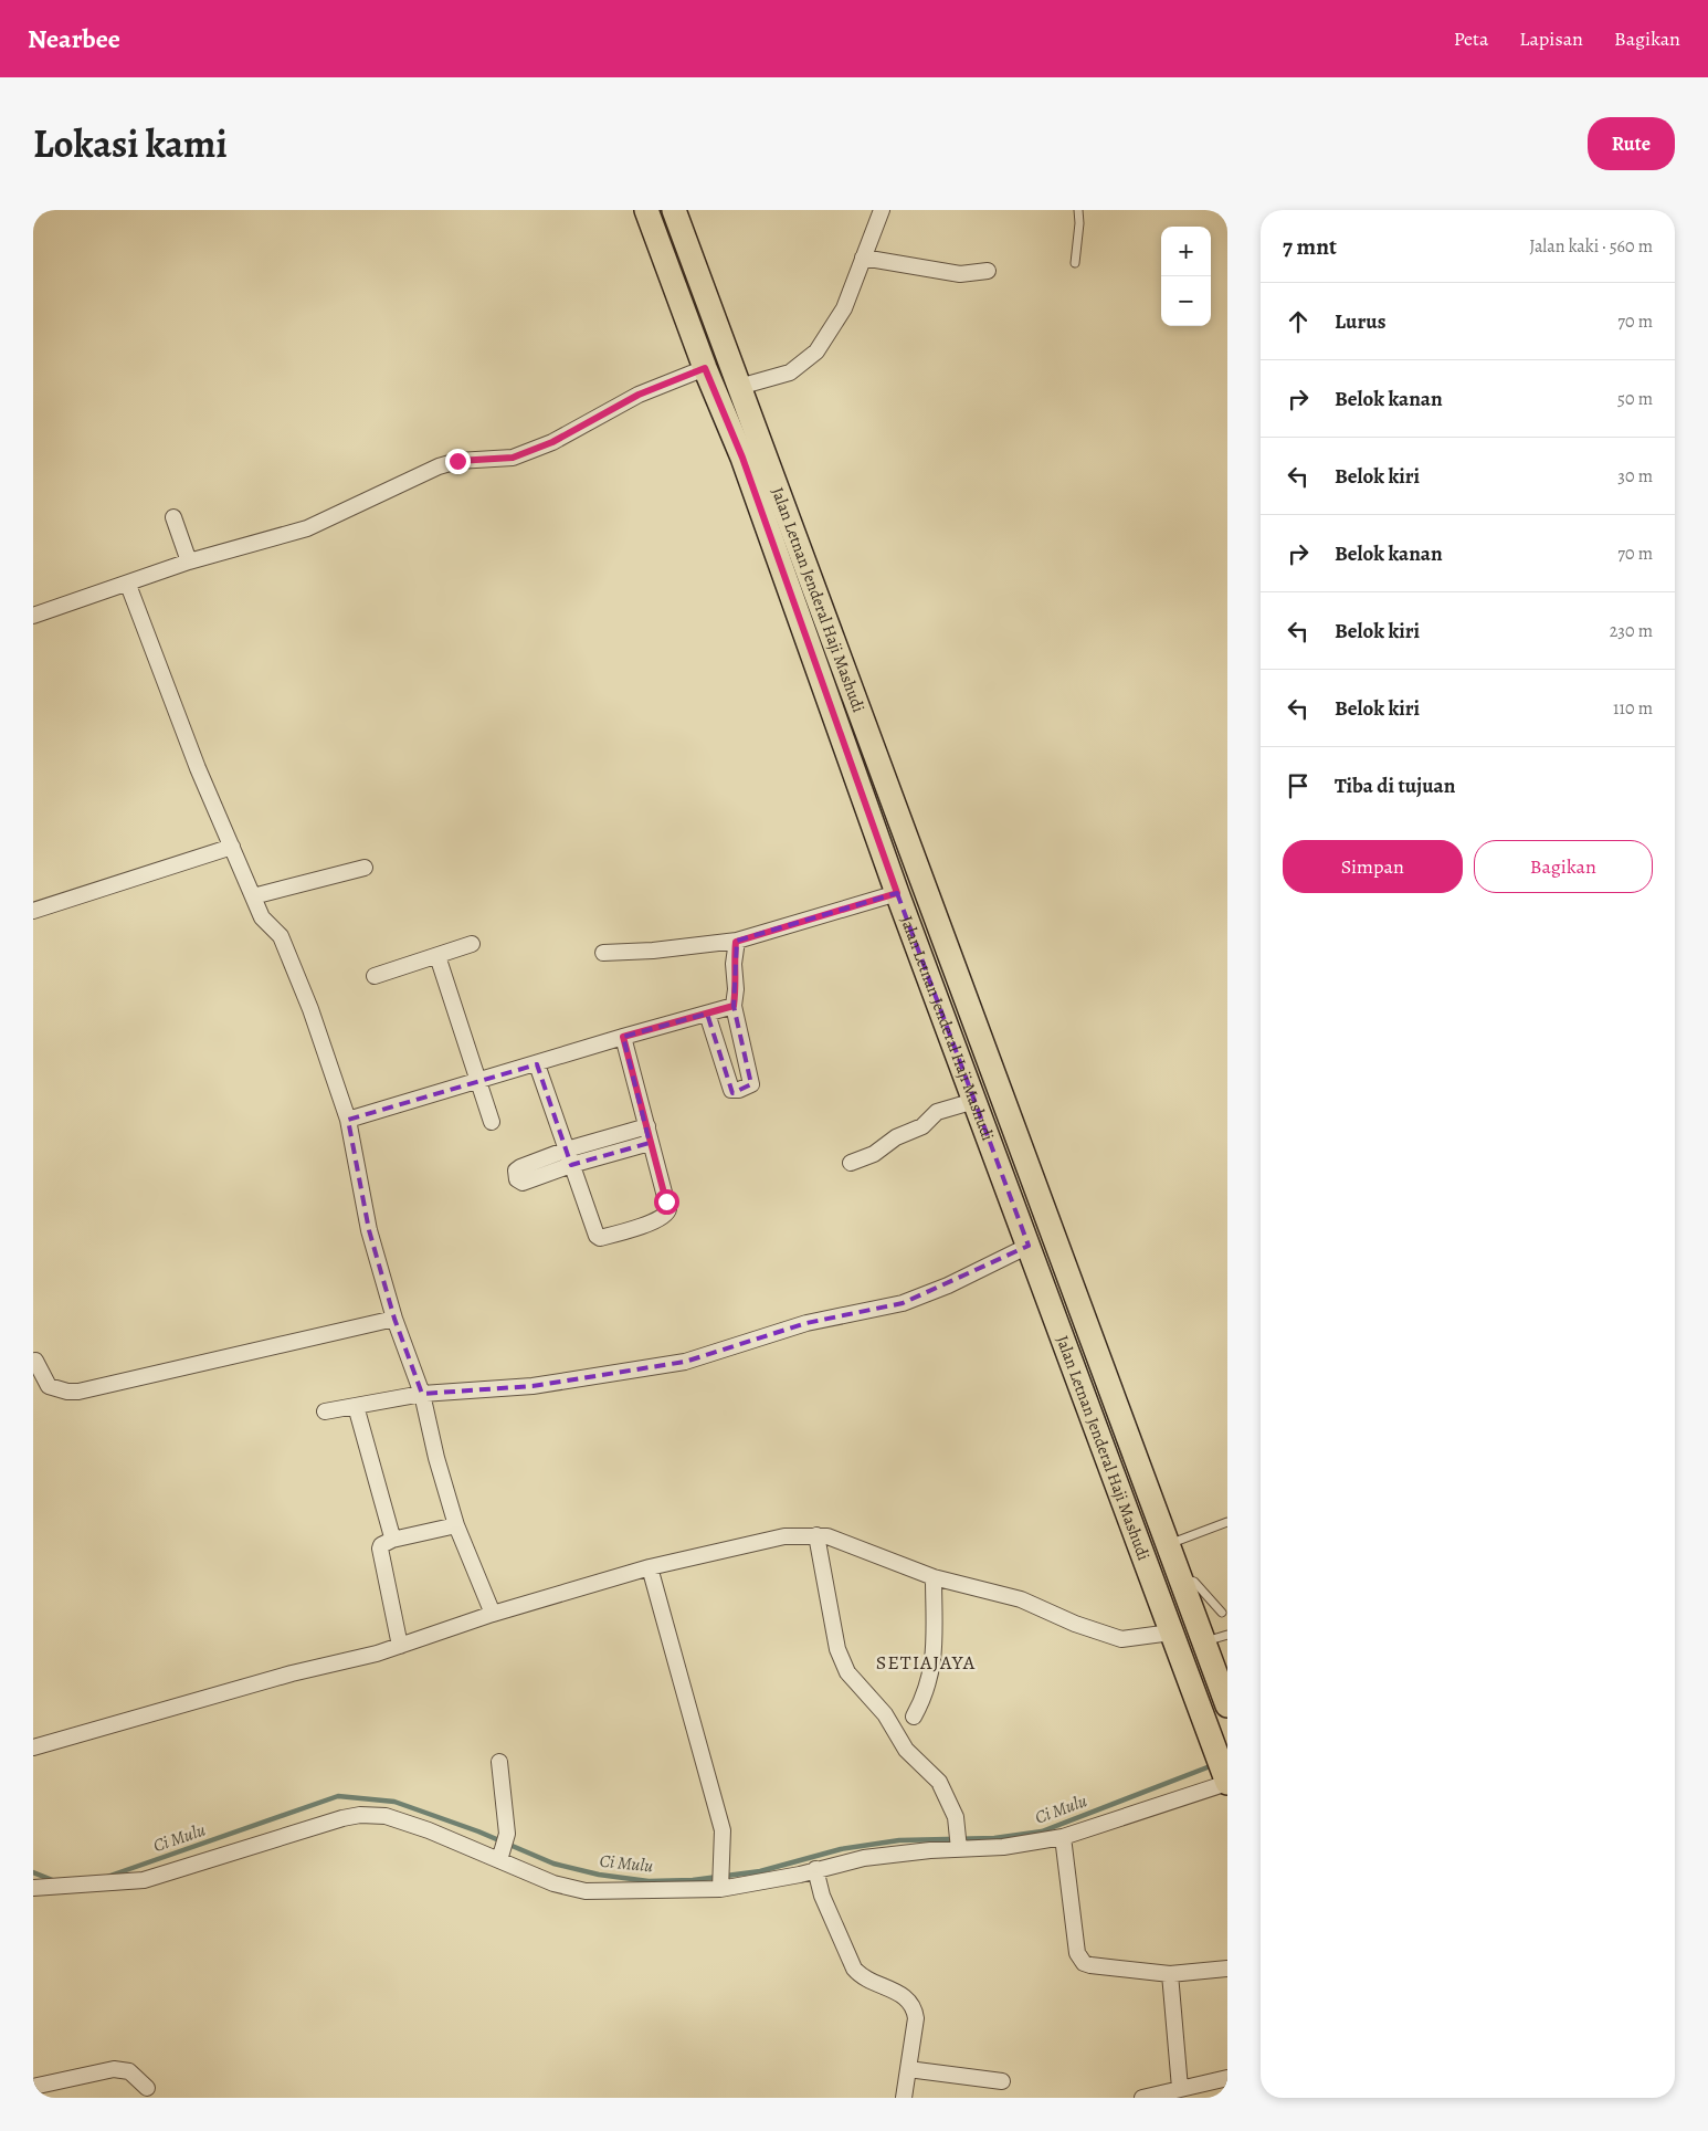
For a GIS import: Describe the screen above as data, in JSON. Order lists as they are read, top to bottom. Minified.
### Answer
{"streets":{"main road":["Jalan Letnan Jenderal Haji Mashudi"]},"districts":["SETIAJAYA"],"water":["Ci Mulu"],"page":{"header":"Nearbee","nav":["Peta","Lapisan","Bagikan"],"title":"Lokasi kami","buttons":["Rute",["Simpan","Bagikan"]],"heading":["7 mnt","Jalan kaki · 560 m"],"map_buttons":["+","−"],"list":[["Lurus","70 m"],["Belok kanan","50 m"],["Belok kiri","30 m"],["Belok kanan","70 m"],["Belok kiri","230 m"],["Belok kiri","110 m"],"Tiba di tujuan"]}}
